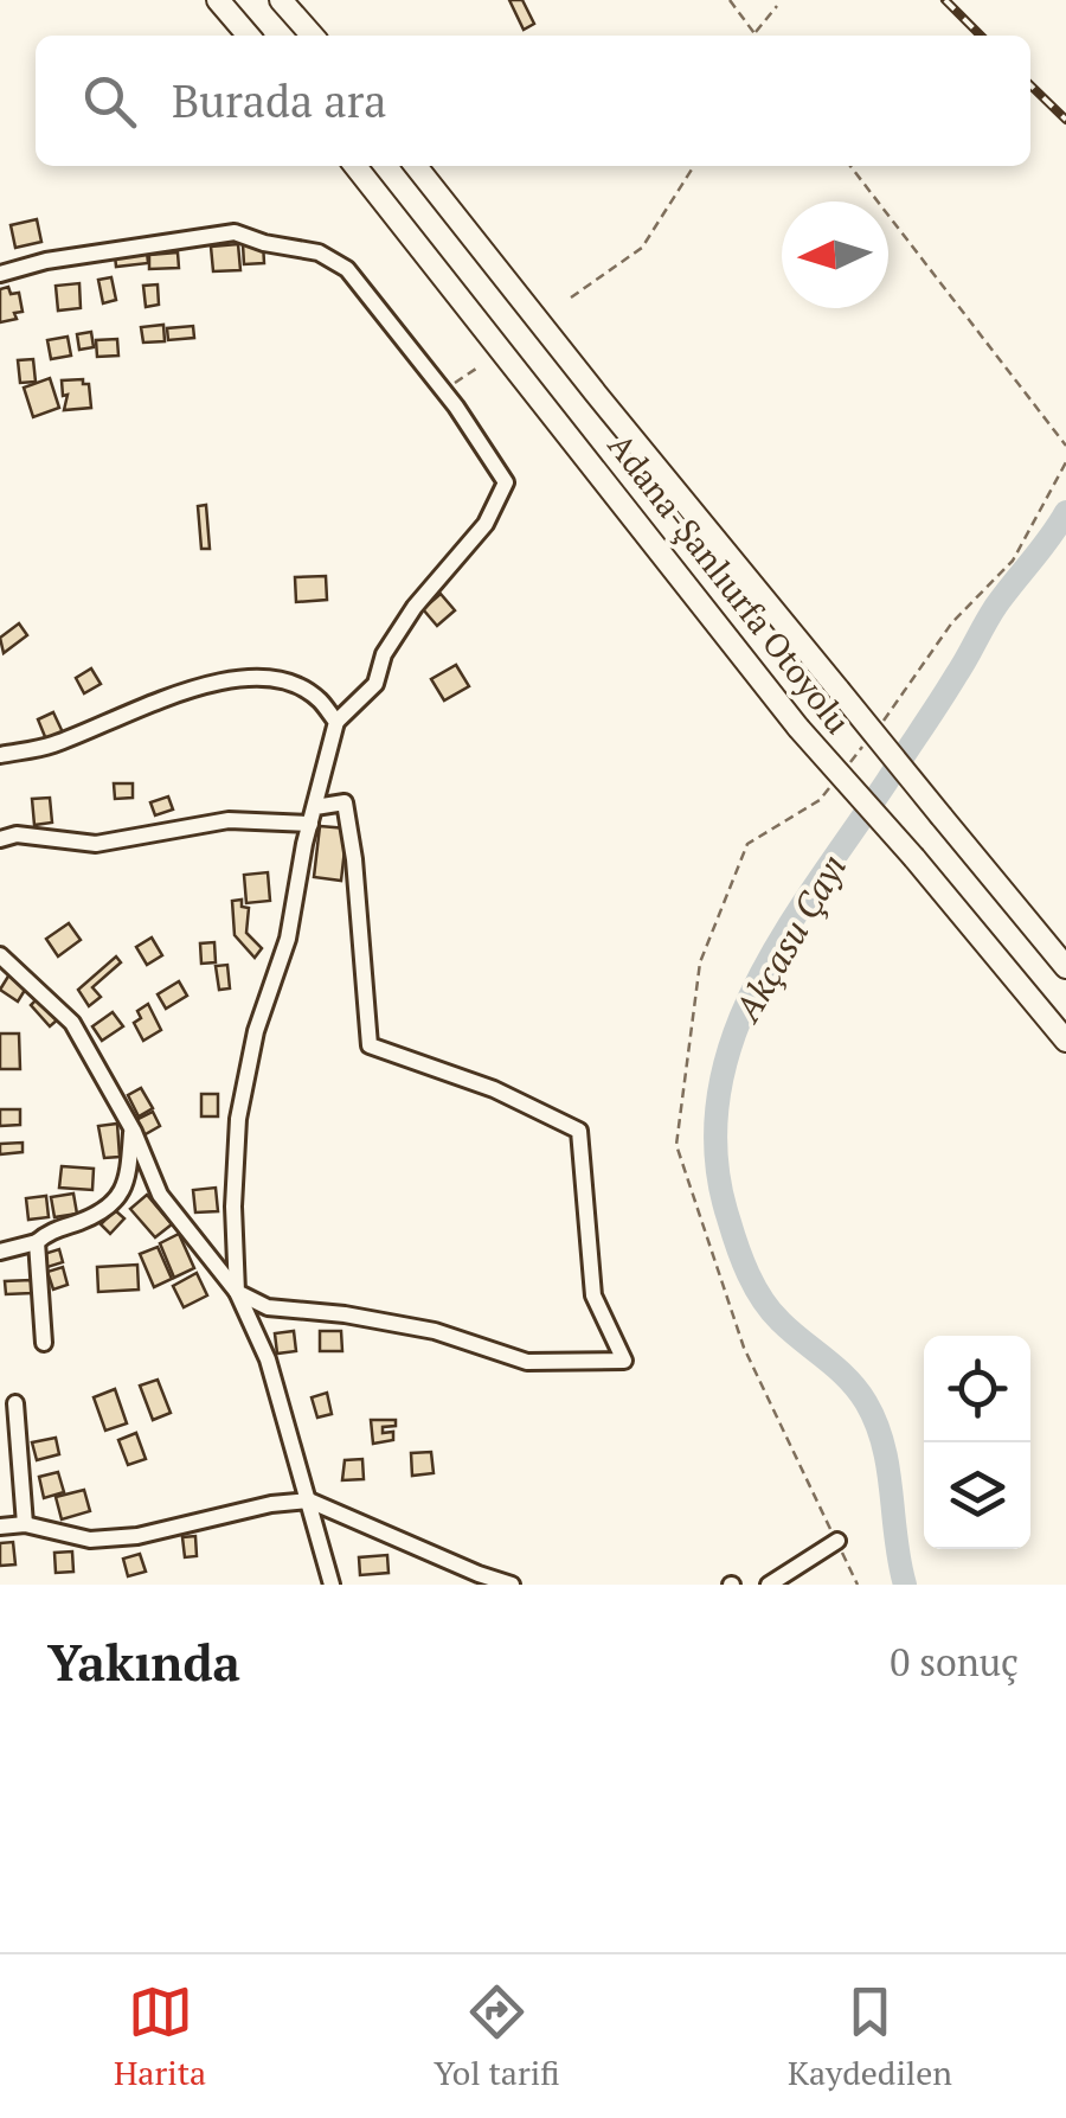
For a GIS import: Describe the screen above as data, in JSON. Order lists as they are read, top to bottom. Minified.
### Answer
{"streets":{"highway":["Adana-Şanlıurfa Otoyolu"]},"water":["Akçasu Çayı"],"north":"left","page":{"search":"Burada ara","heading":["Yakında","0 sonuç"],"nav":["Harita","Yol tarifi","Kaydedilen"]}}
